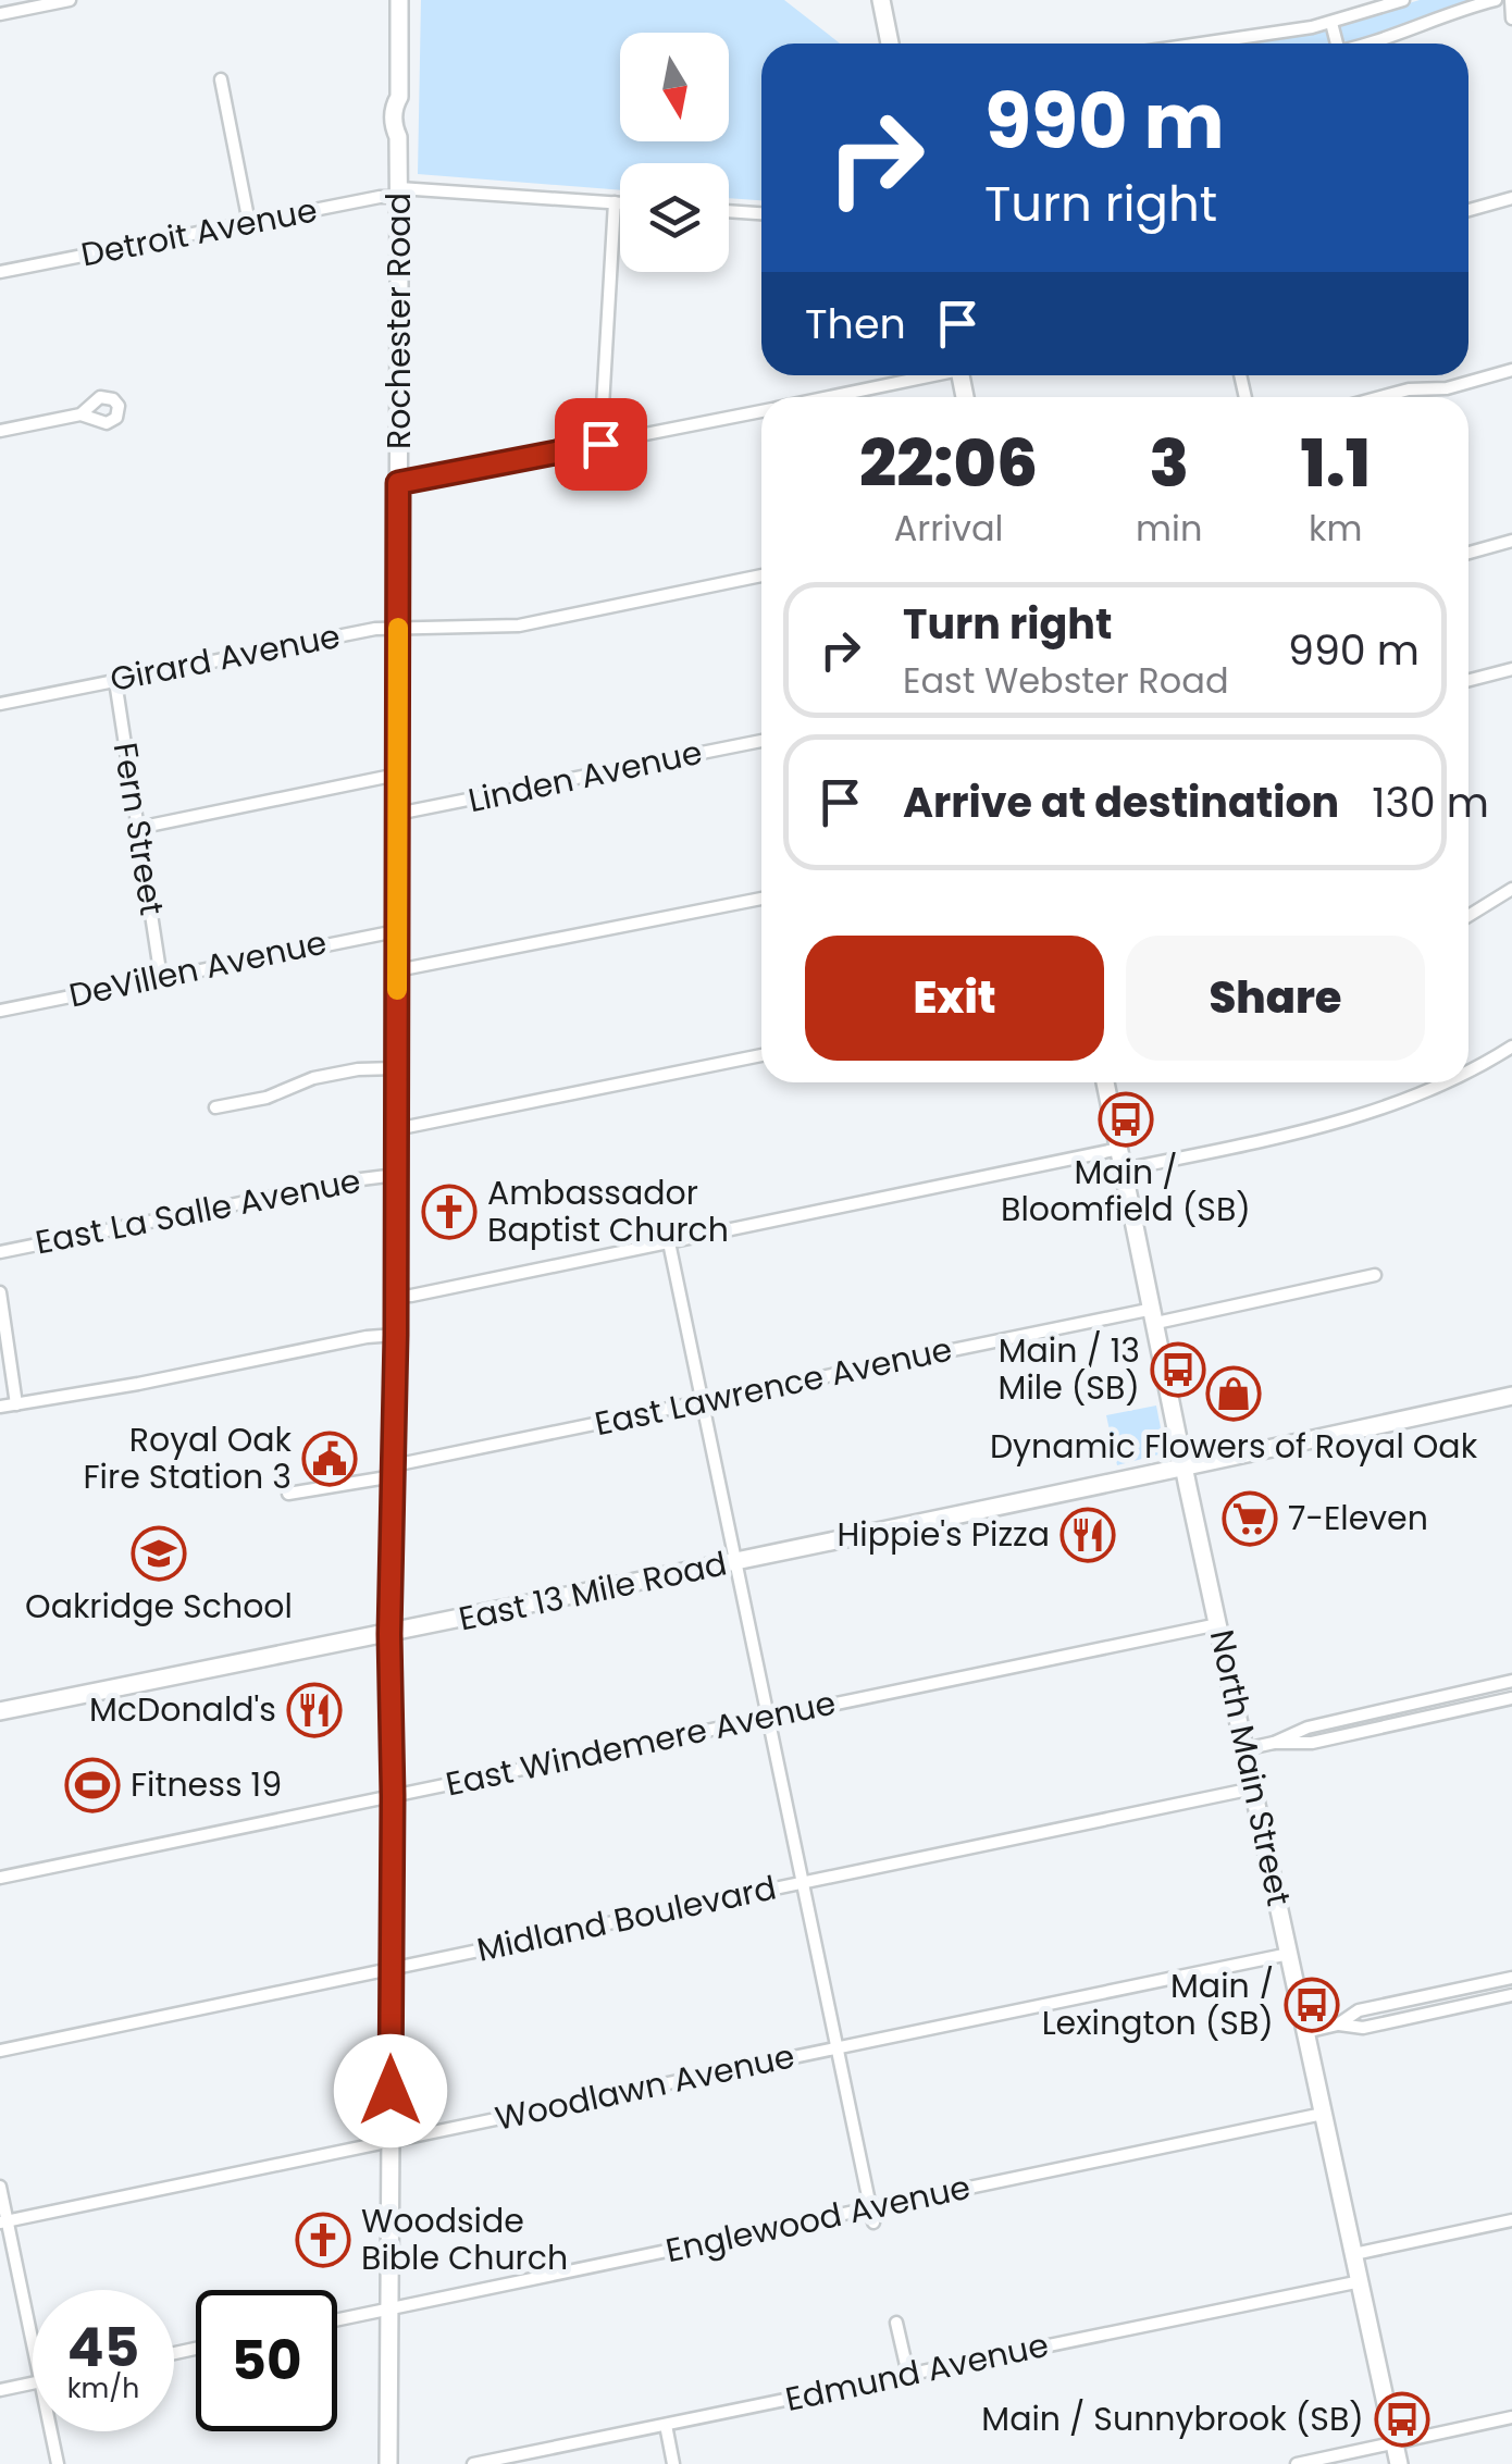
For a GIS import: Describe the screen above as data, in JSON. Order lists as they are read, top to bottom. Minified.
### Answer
{"streets":{"main road":["Rochester Road","East 13 Mile Road","North Main Street"],"street":["Detroit Avenue","Girard Avenue","Linden Avenue","Fern Street","DeVillen Avenue","East La Salle Avenue","East Lawrence Avenue","East Windemere Avenue","Midland Boulevard","Woodlawn Avenue","Englewood Avenue","Edmund Avenue"]},"crossings":[["Detroit Avenue","Rochester Road"],["Rochester Road","Girard Avenue"],["Rochester Road","Linden Avenue"],["Rochester Road","DeVillen Avenue"],["Rochester Road","East La Salle Avenue"],["Rochester Road","East Lawrence Avenue"],["Rochester Road","East 13 Mile Road"],["Rochester Road","East Windemere Avenue"],["Rochester Road","Midland Boulevard"],["Rochester Road","Woodlawn Avenue"],["Rochester Road","Englewood Avenue"],["Girard Avenue","Fern Street"],["Fern Street","DeVillen Avenue"],["East Lawrence Avenue","North Main Street"],["East 13 Mile Road","North Main Street"],["East Windemere Avenue","North Main Street"],["North Main Street","Midland Boulevard"],["North Main Street","Woodlawn Avenue"],["North Main Street","Englewood Avenue"],["North Main Street","Edmund Avenue"]],"places":{"bus stop":["Main / Bloomfield (SB)","Main / 13 Mile (SB)","Main / Lexington (SB)","Main / Sunnybrook (SB)"],"church":["Ambassador Baptist Church","Woodside Bible Church"],"shop":["Dynamic Flowers of Royal Oak"],"public building":["Royal Oak Fire Station 3"],"supermarket":["7-Eleven"],"restaurant":["Hippie's Pizza","McDonald's"],"school or university":["Oakridge School"],"sports":["Fitness 19"]},"north":"bottom","page":{"turn":["990 m","Turn right"],"then":"Then","eta":["22:06","Arrival","3","min","1.1","km"],"list":[{"name":"Turn right","note":"East Webster Road","value":"990 m"},{"name":"Arrive at destination","value":"130 m"}],"buttons":["Exit","Share"],"speed":"45 km/h","limit":"50"}}
